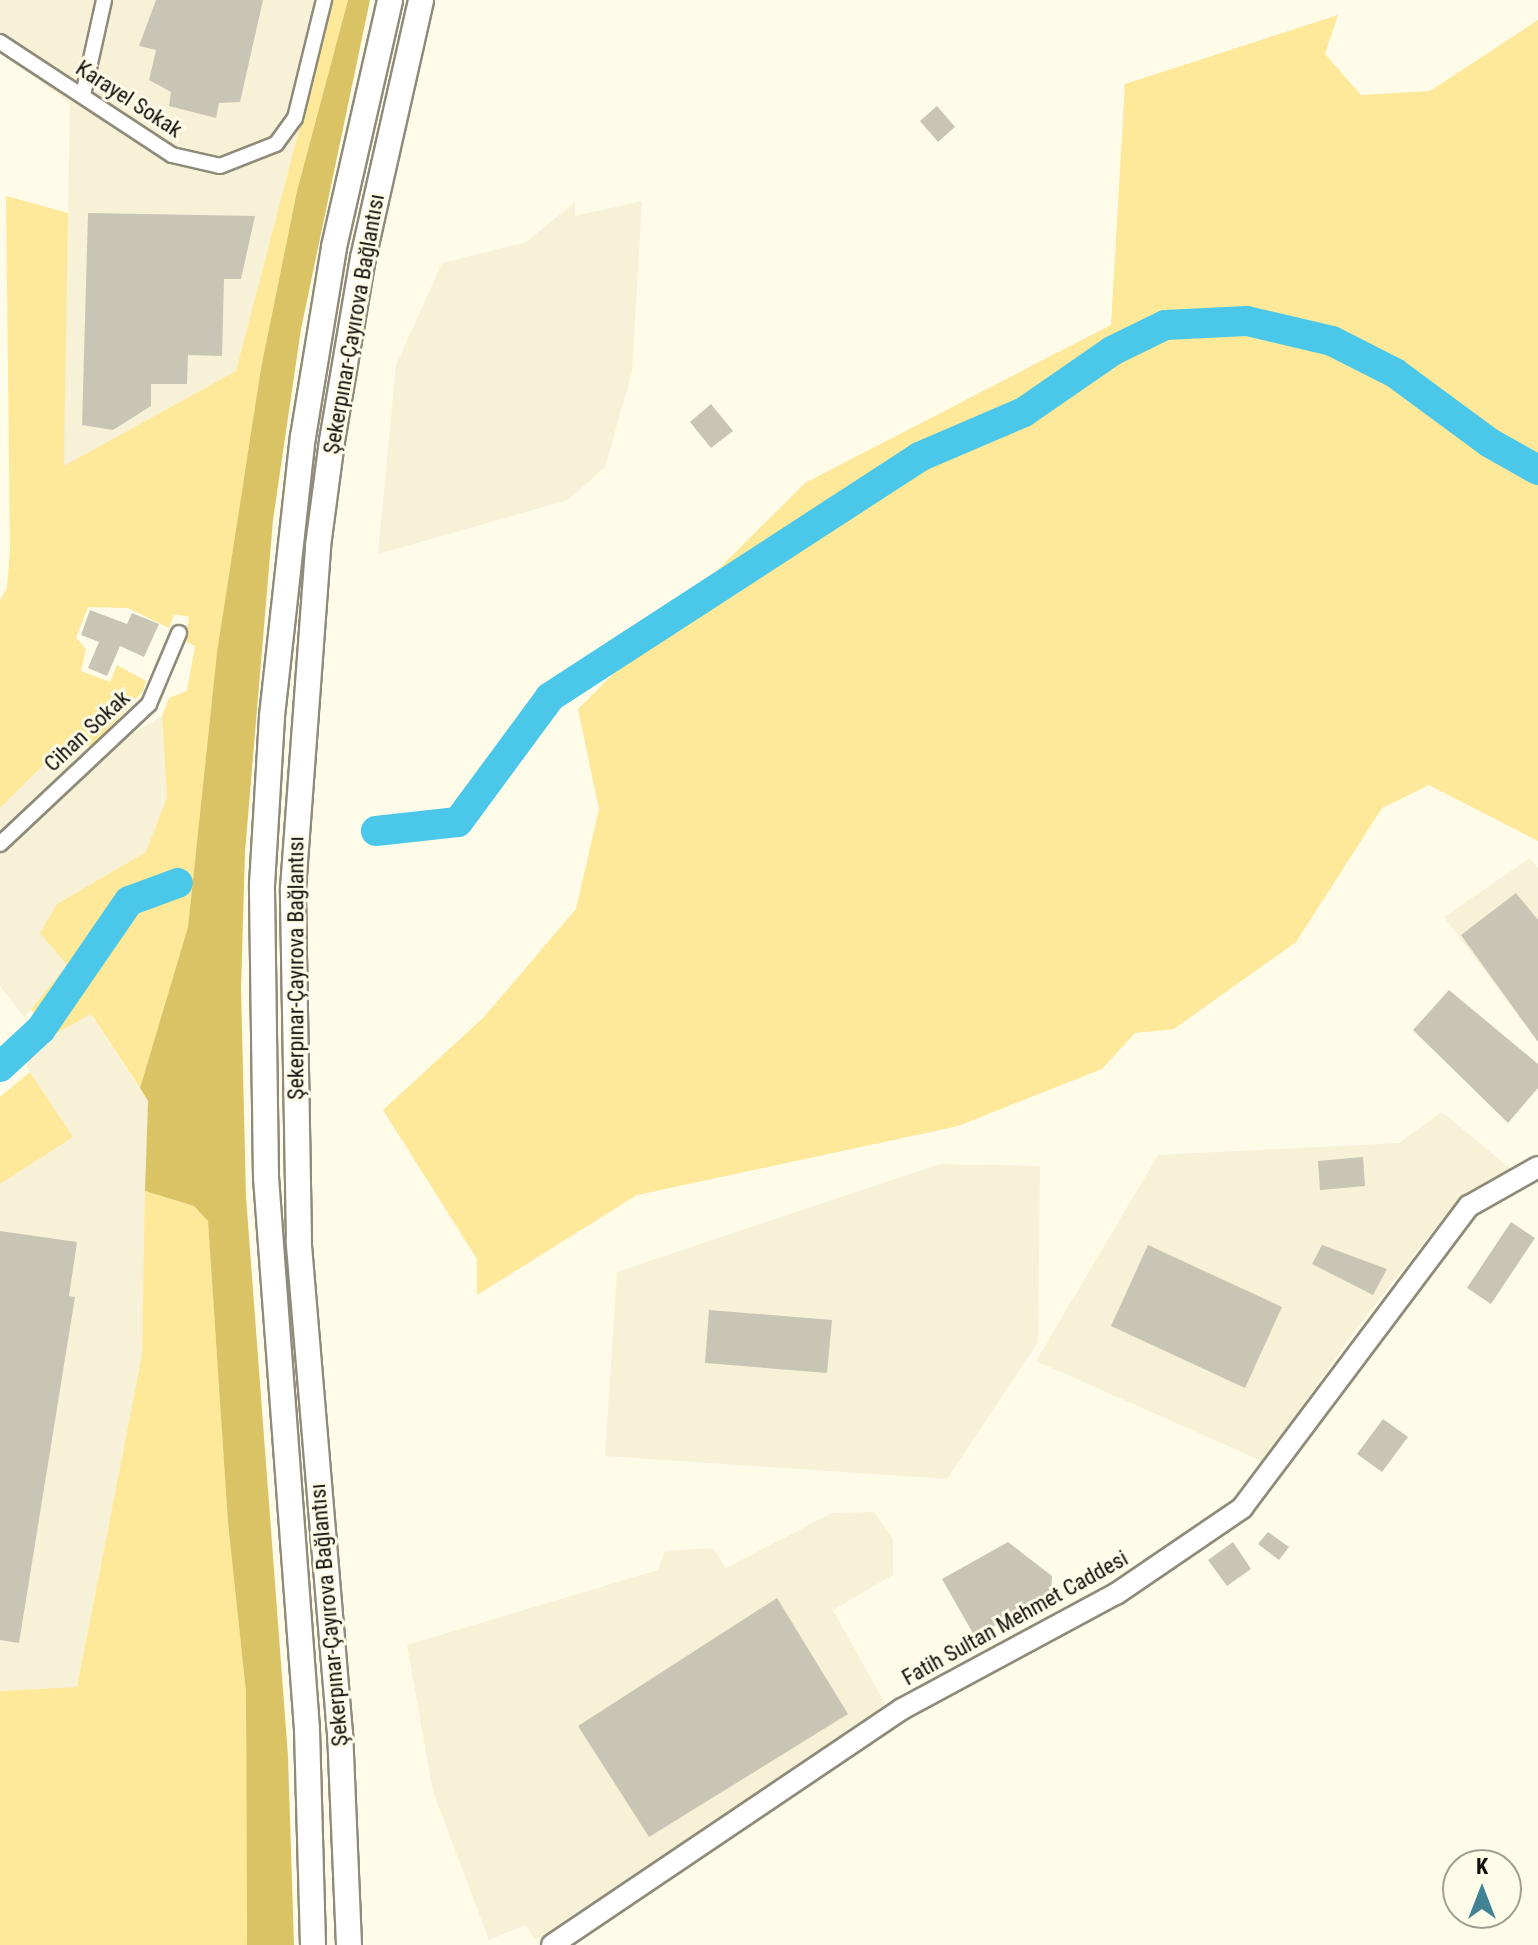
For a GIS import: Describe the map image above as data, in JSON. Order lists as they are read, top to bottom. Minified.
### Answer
{"streets":{"highway":["Şekerpınar-Çayırova Bağlantısı"],"street":["Karayel Sokak","Cihan Sokak","Fatih Sultan Mehmet Caddesi"]},"north":"top"}
